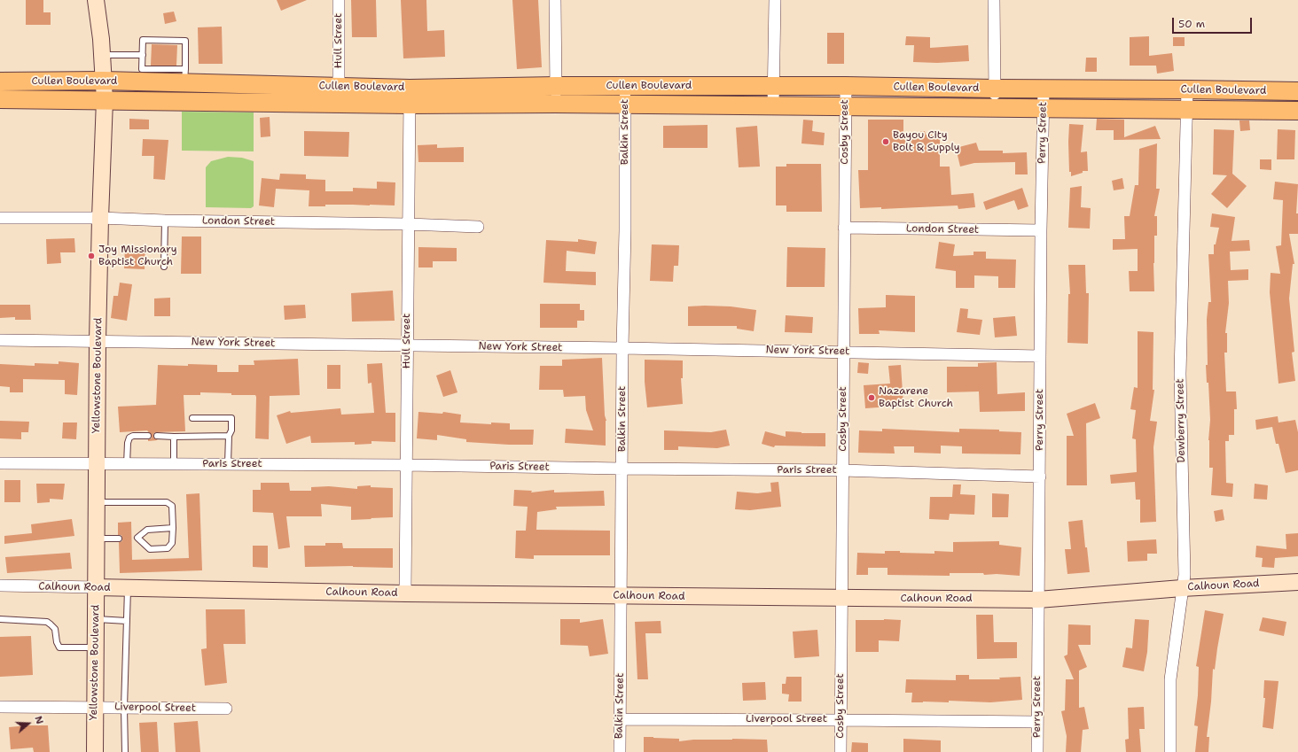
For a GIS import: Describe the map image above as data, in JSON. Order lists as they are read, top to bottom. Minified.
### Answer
{"streets":{"main road":["Cullen Boulevard"],"street":["Hull Street","Balkin Street","Cosby Street","Perry Street","London Street","New York Street","Yellowstone Boulevard","Dewberry Street","Paris Street","Calhoun Road","Liverpool Street"]},"crossings":[["Hull Street","Cullen Boulevard"],["Hull Street","London Street"],["Hull Street","New York Street"],["Hull Street","Paris Street"],["Hull Street","Calhoun Road"],["Cullen Boulevard","Balkin Street"],["Cullen Boulevard","Cosby Street"],["Cullen Boulevard","Perry Street"],["Cullen Boulevard","Yellowstone Boulevard"],["Cullen Boulevard","Dewberry Street"],["Balkin Street","New York Street"],["Balkin Street","Paris Street"],["Balkin Street","Calhoun Road"],["Balkin Street","Liverpool Street"],["Cosby Street","London Street"],["Cosby Street","New York Street"],["Cosby Street","Paris Street"],["Cosby Street","Calhoun Road"],["Cosby Street","Liverpool Street"],["Perry Street","London Street"],["Perry Street","New York Street"],["Perry Street","Paris Street"],["Perry Street","Calhoun Road"],["Perry Street","Liverpool Street"],["London Street","Yellowstone Boulevard"],["New York Street","Yellowstone Boulevard"],["Yellowstone Boulevard","Paris Street"],["Yellowstone Boulevard","Calhoun Road"],["Yellowstone Boulevard","Liverpool Street"],["Dewberry Street","Calhoun Road"]],"places":["Bayou City Bolt & Supply","Joy Missionary Baptist Church","Nazarene Baptist Church"],"scale_bar":"50 m","north":"right"}
